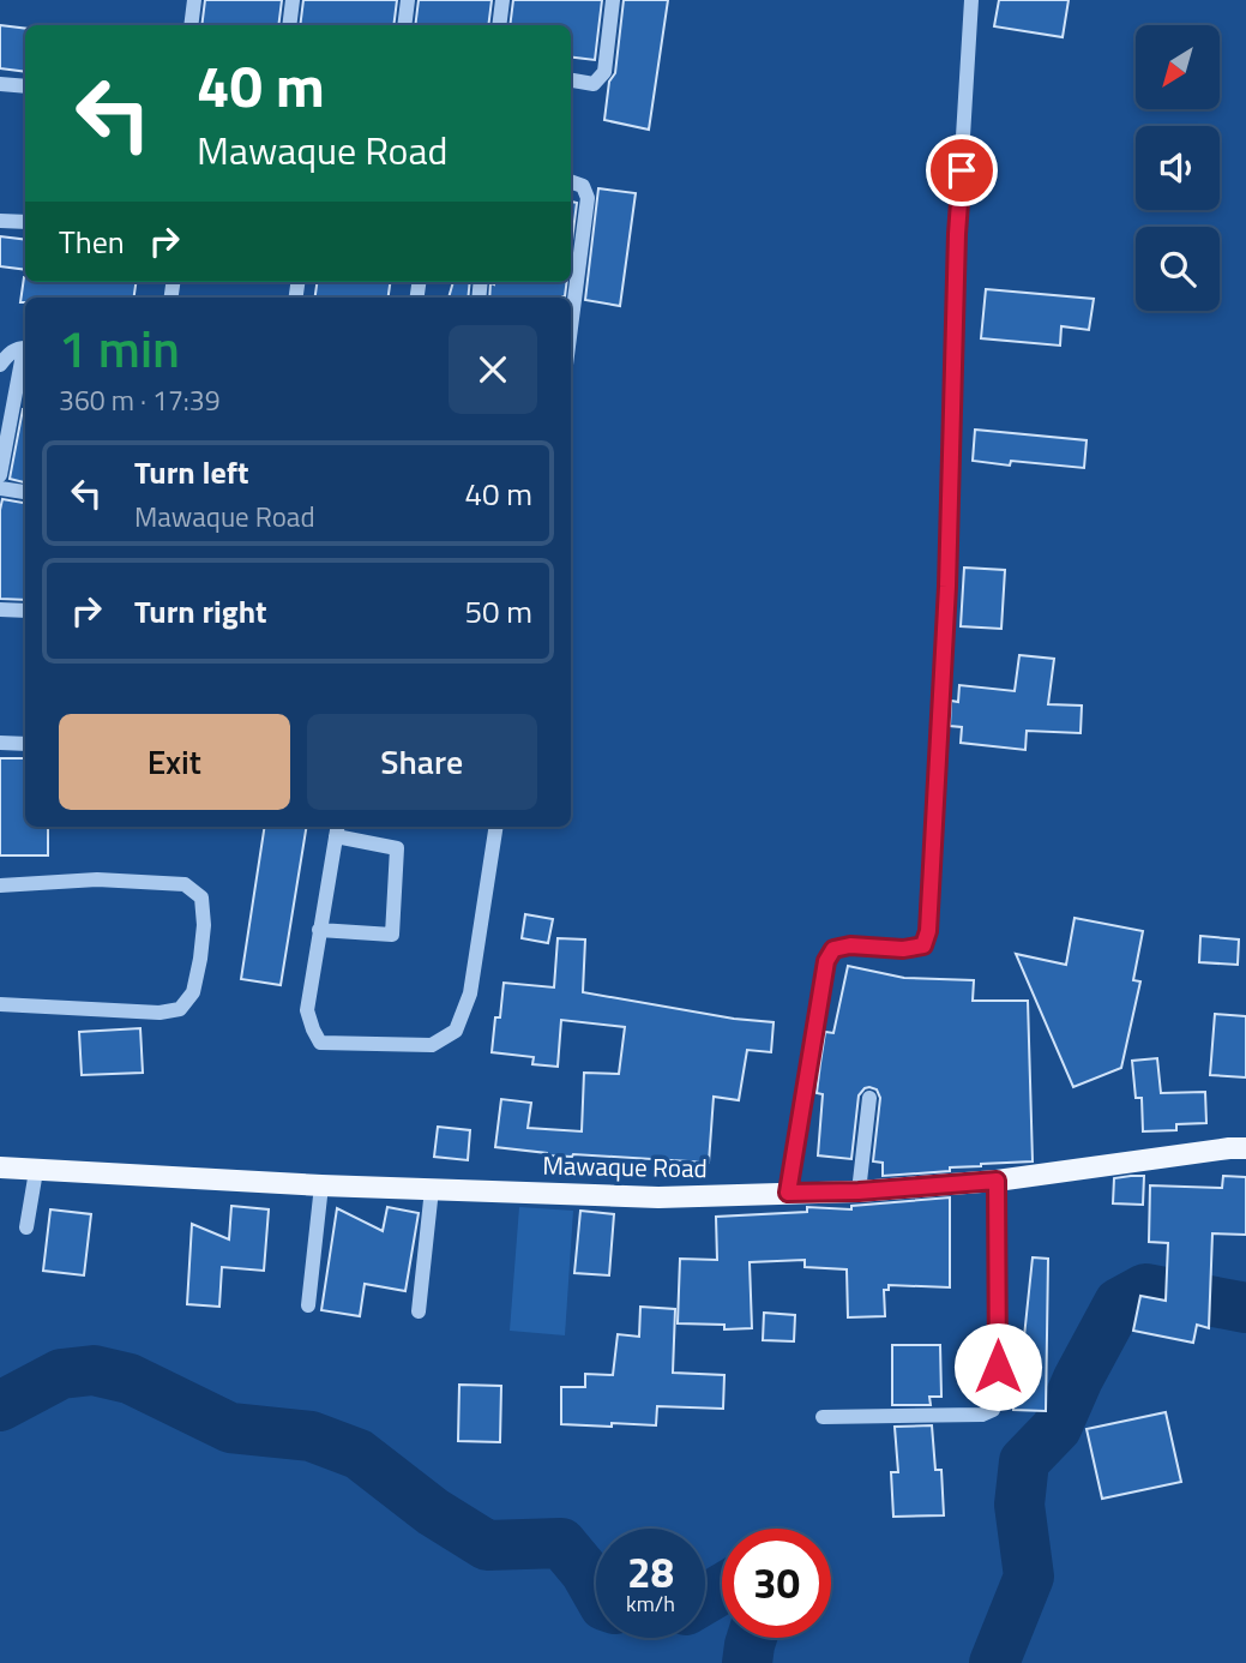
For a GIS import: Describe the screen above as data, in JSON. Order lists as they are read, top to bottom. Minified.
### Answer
{"streets":{"main road":["Mawaque Road"]},"north":"bottom left","page":{"turn":["40 m","Mawaque Road"],"then":"Then","heading":["1 min","360 m · 17:39"],"list":[{"name":"Turn left","note":"Mawaque Road","value":"40 m"},{"name":"Turn right","value":"50 m"}],"buttons":["Exit","Share"],"speed":"28 km/h","limit":"30"}}
